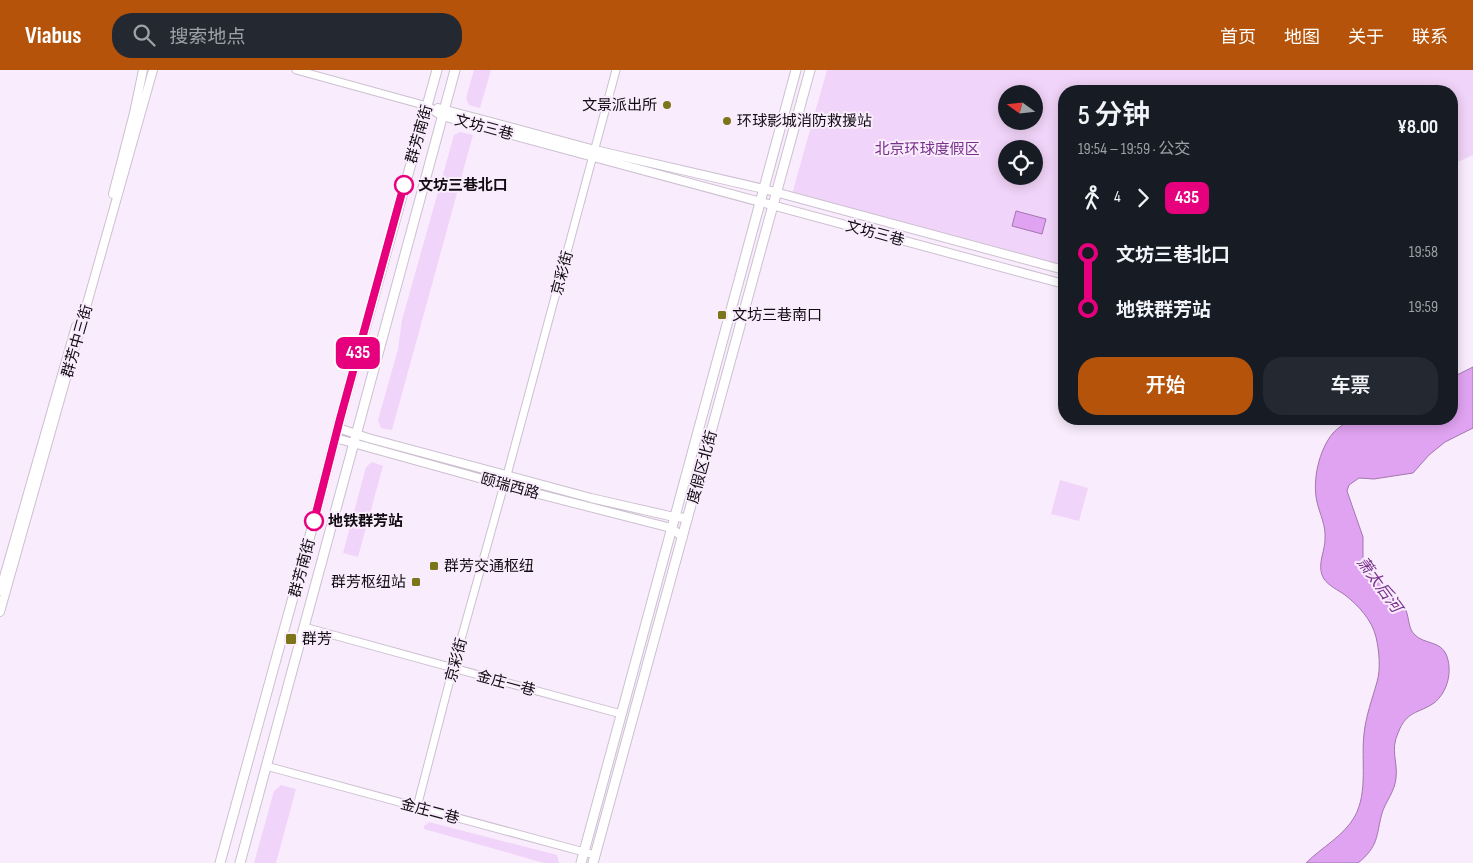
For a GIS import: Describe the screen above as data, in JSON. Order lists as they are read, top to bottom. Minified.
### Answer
{"streets":{"main road":["文坊三巷","群芳南街","群芳中三街","度假区北街","颐瑞西路"],"street":["京彩街","金庄一巷","金庄二巷"]},"crossings":[["文坊三巷","群芳南街"],["文坊三巷","京彩街"],["文坊三巷","度假区北街"],["群芳南街","颐瑞西路"],["群芳南街","金庄一巷"],["群芳南街","金庄二巷"],["京彩街","颐瑞西路"],["京彩街","金庄一巷"],["京彩街","金庄二巷"],["度假区北街","颐瑞西路"],["度假区北街","金庄一巷"],["度假区北街","金庄二巷"]],"water":["萧太后河"],"parks":["北京环球度假区"],"places":{"other":["文景派出所","环球影城消防救援站","文坊三巷北口","地铁群芳站"],"transit":["文坊三巷南口","群芳交通枢纽","群芳枢纽站","群芳"]},"lines":["bus line 435"],"north":"left","page":{"header":"Viabus","search":"搜索地点","nav":["首页","地图","关于","联系"],"on_map":"435","heading":["5 分钟","19:54 – 19:59 · 公交","¥8.00"],"legs":["4","435"],"list":[{"name":"文坊三巷北口","value":"19:58"},{"name":"地铁群芳站","value":"19:59"}],"buttons":["开始","车票"]}}
